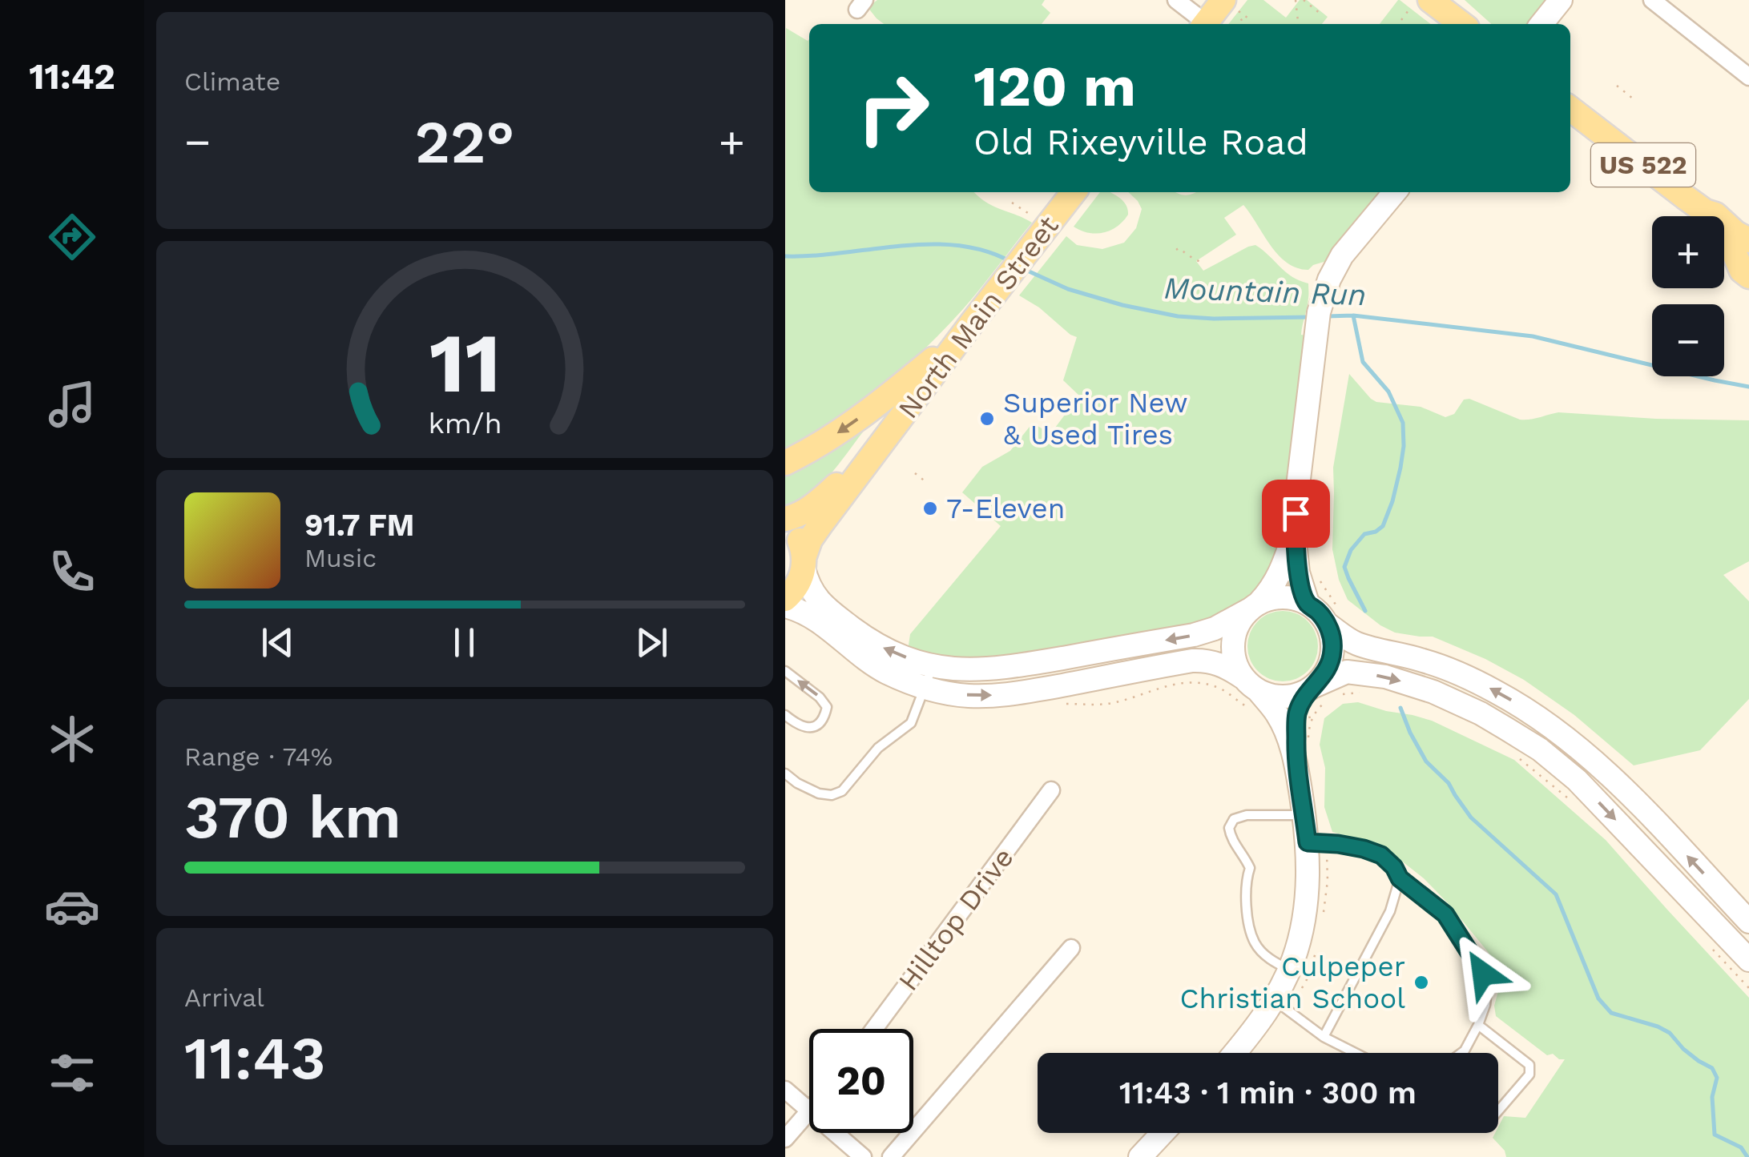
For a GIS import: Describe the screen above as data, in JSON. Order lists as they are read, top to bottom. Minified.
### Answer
{"streets":{"main road":["US 522","North Main Street"],"street":["Hilltop Drive"]},"water":["Mountain Run"],"places":["Superior New & Used Tires","7-Eleven","Culpeper Christian School"],"page":{"tabs":"11:42","tile":["Climate",["Range · 74%","370 km"],["Arrival","11:43"]],"turn":["120 m","Old Rixeyville Road"],"heat":["−","22°","+"],"map_buttons":["+","−"],"song":["91.7 FM","Music"],"limit":"20","trip":"11:43 · 1 min · 300 m","gauge":["11","km/h"]}}
